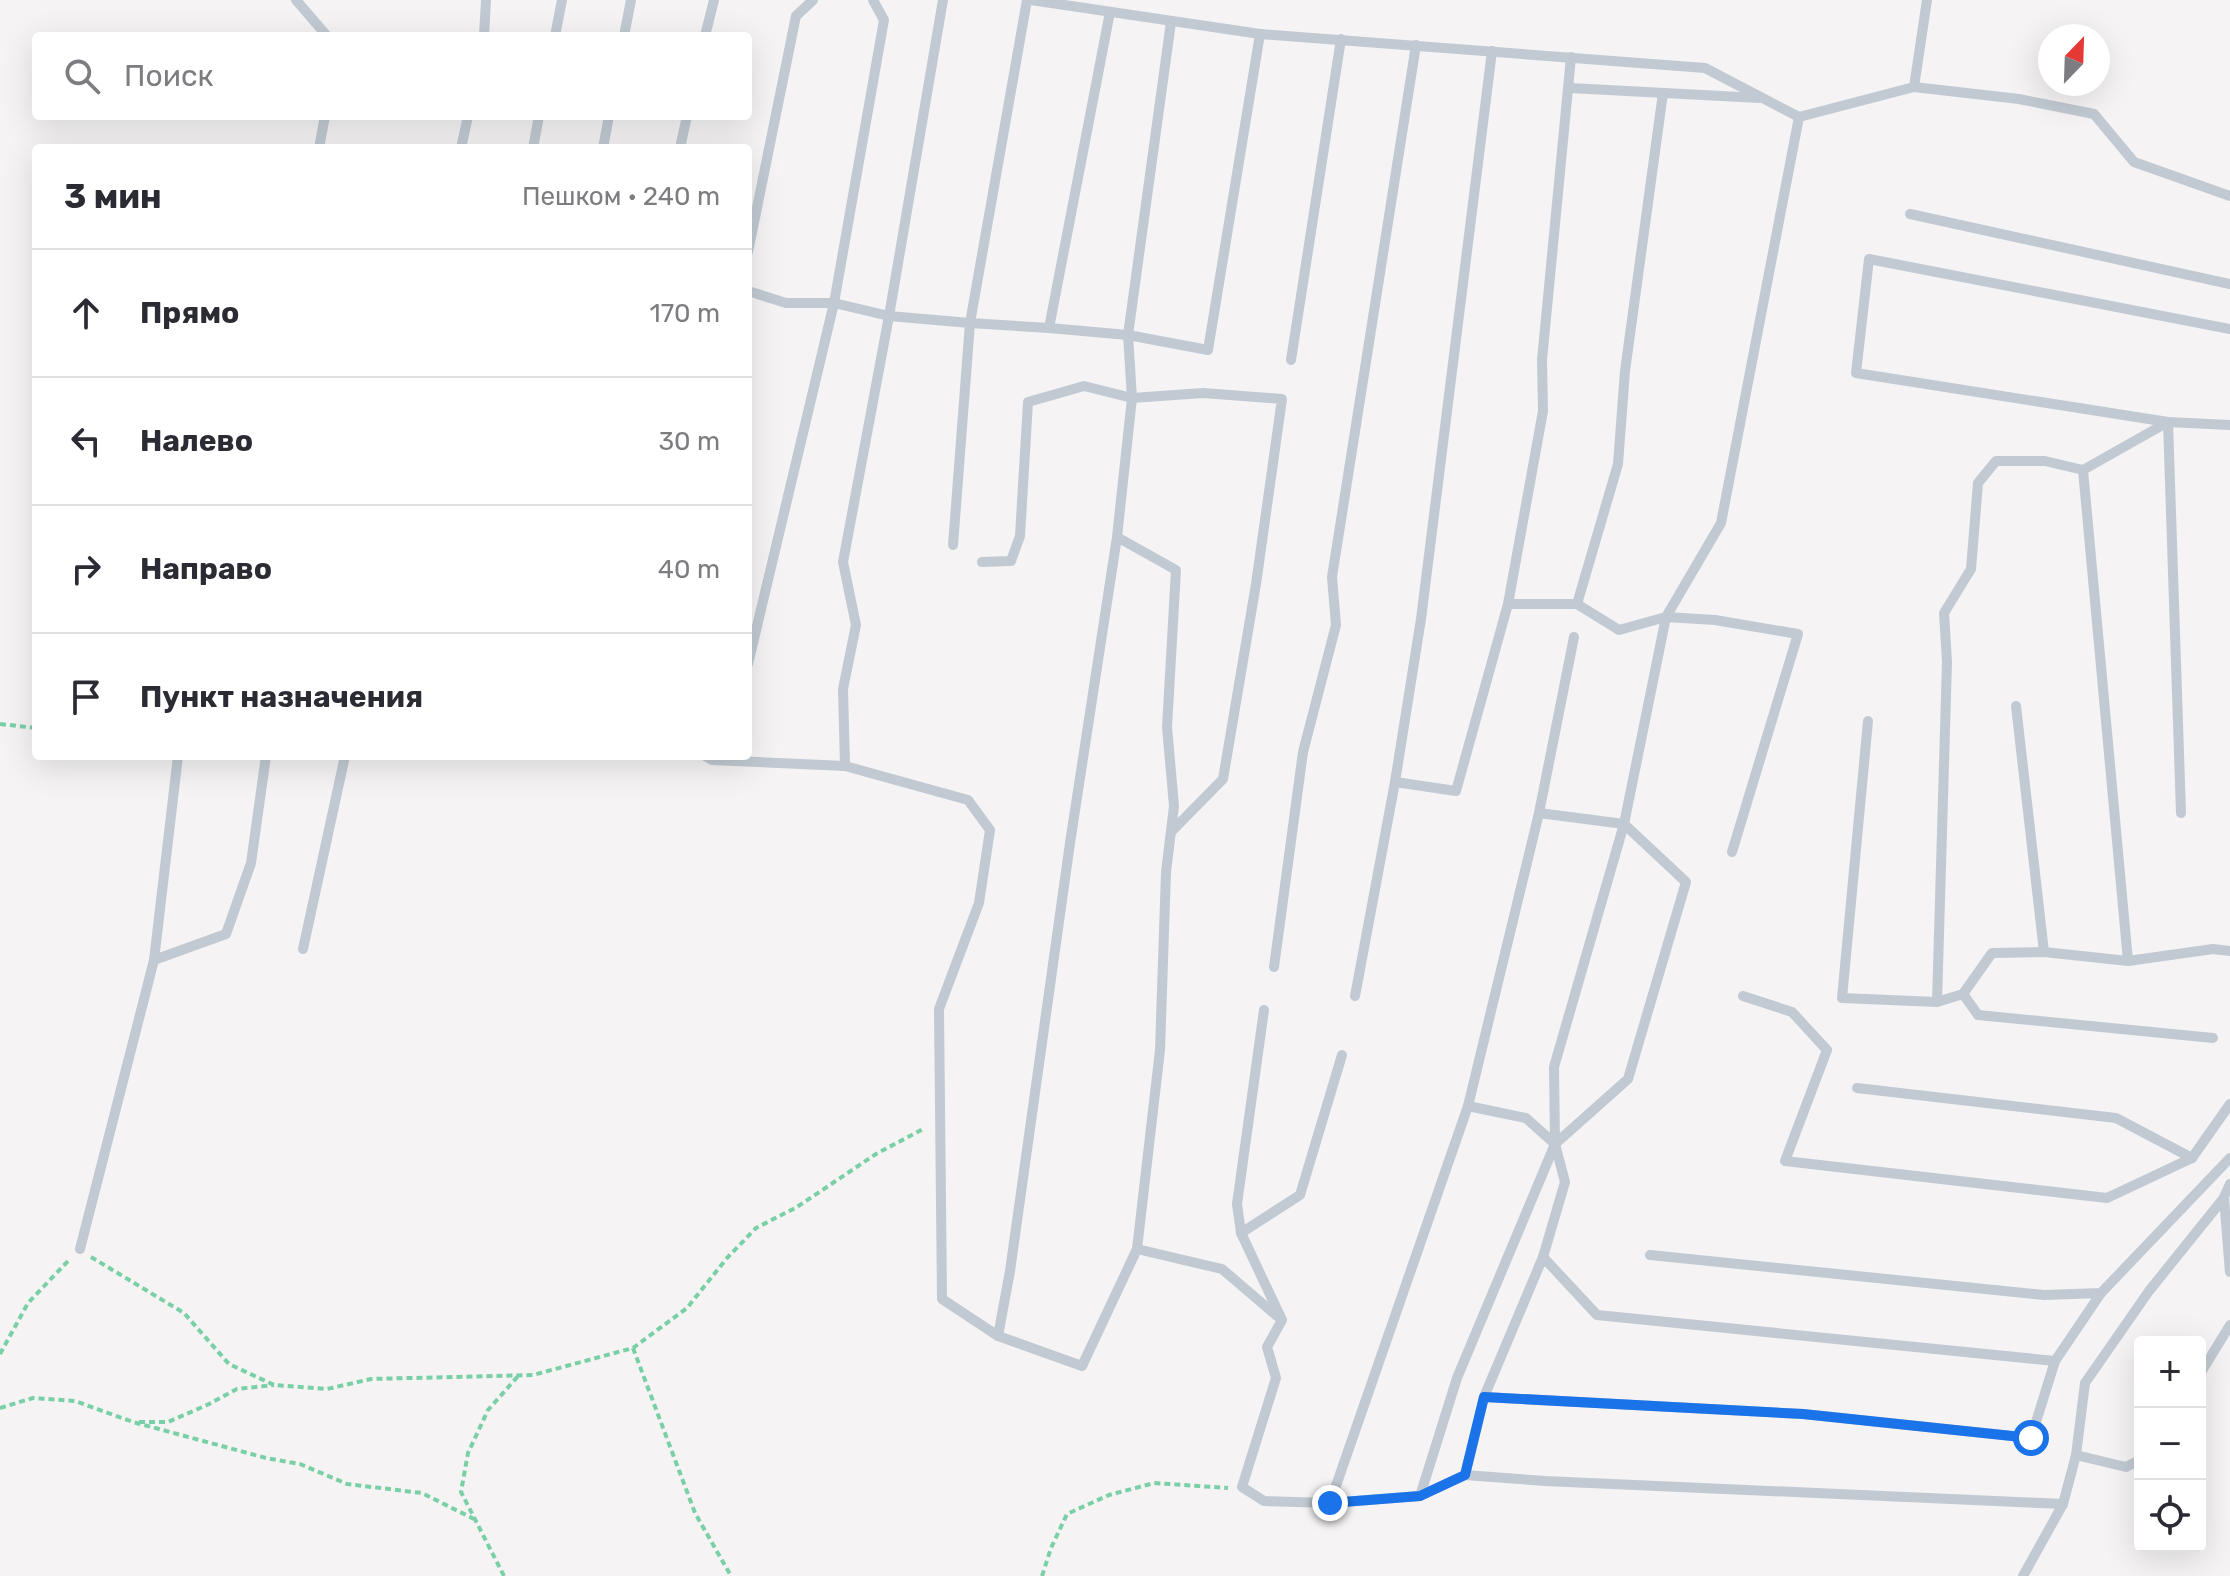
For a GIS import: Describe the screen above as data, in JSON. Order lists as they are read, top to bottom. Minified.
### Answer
{"north":"top right","page":{"search":"Поиск","heading":["3 мин","Пешком · 240 m"],"list":[["Прямо","170 m"],["Налево","30 m"],["Направо","40 m"],"Пункт назначения"],"map_buttons":["+","−"]}}
